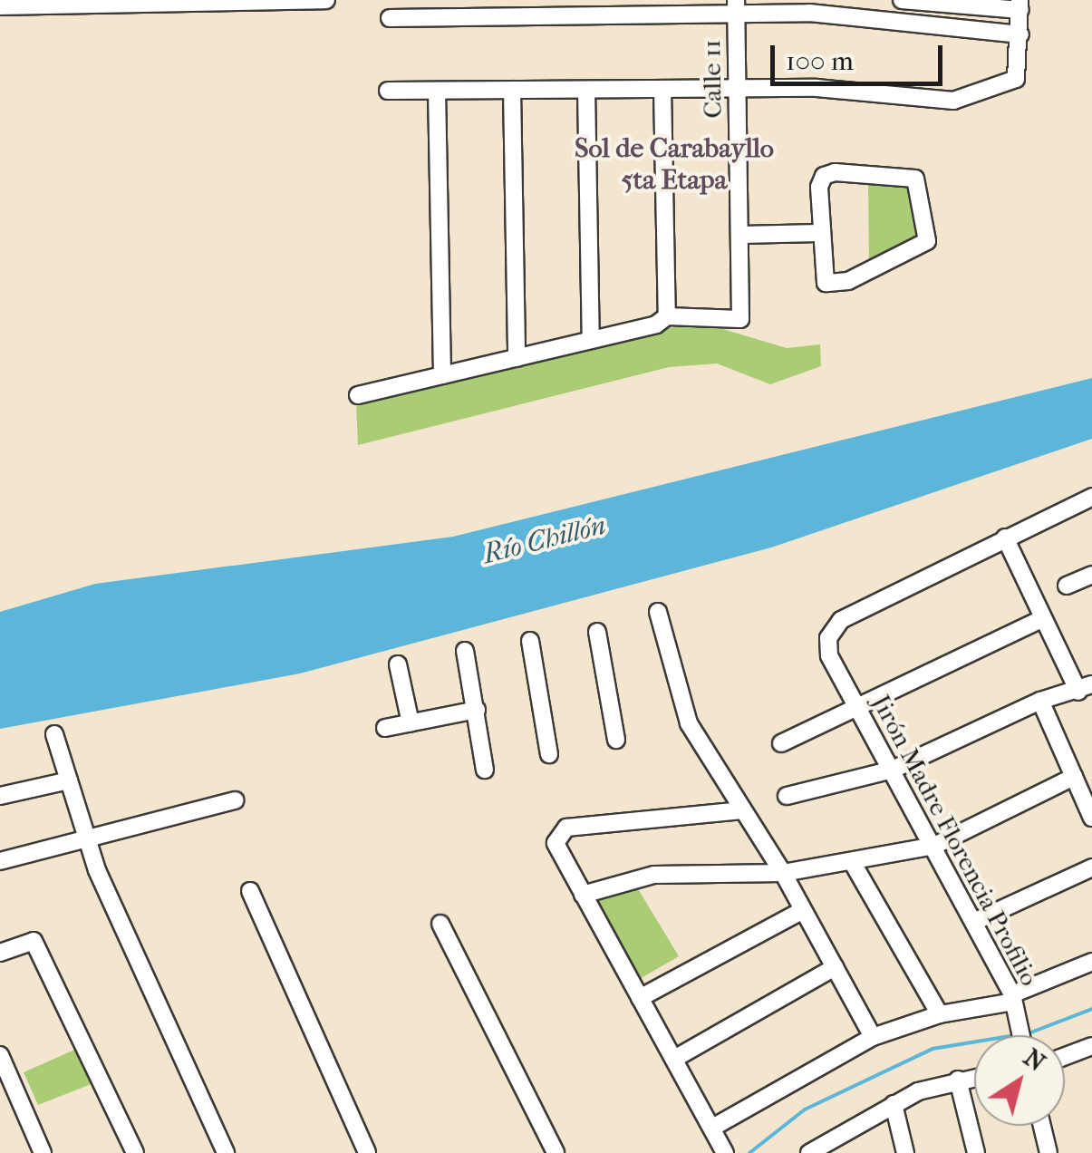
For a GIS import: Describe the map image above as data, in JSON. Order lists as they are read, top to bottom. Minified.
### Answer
{"streets":{"street":["Calle 11","Jirón Madre Florencia Profilio"]},"districts":["Sol de Carabayllo 5ta Etapa"],"water":["Río Chillón"],"scale_bar":"100 m","north":"top right"}
